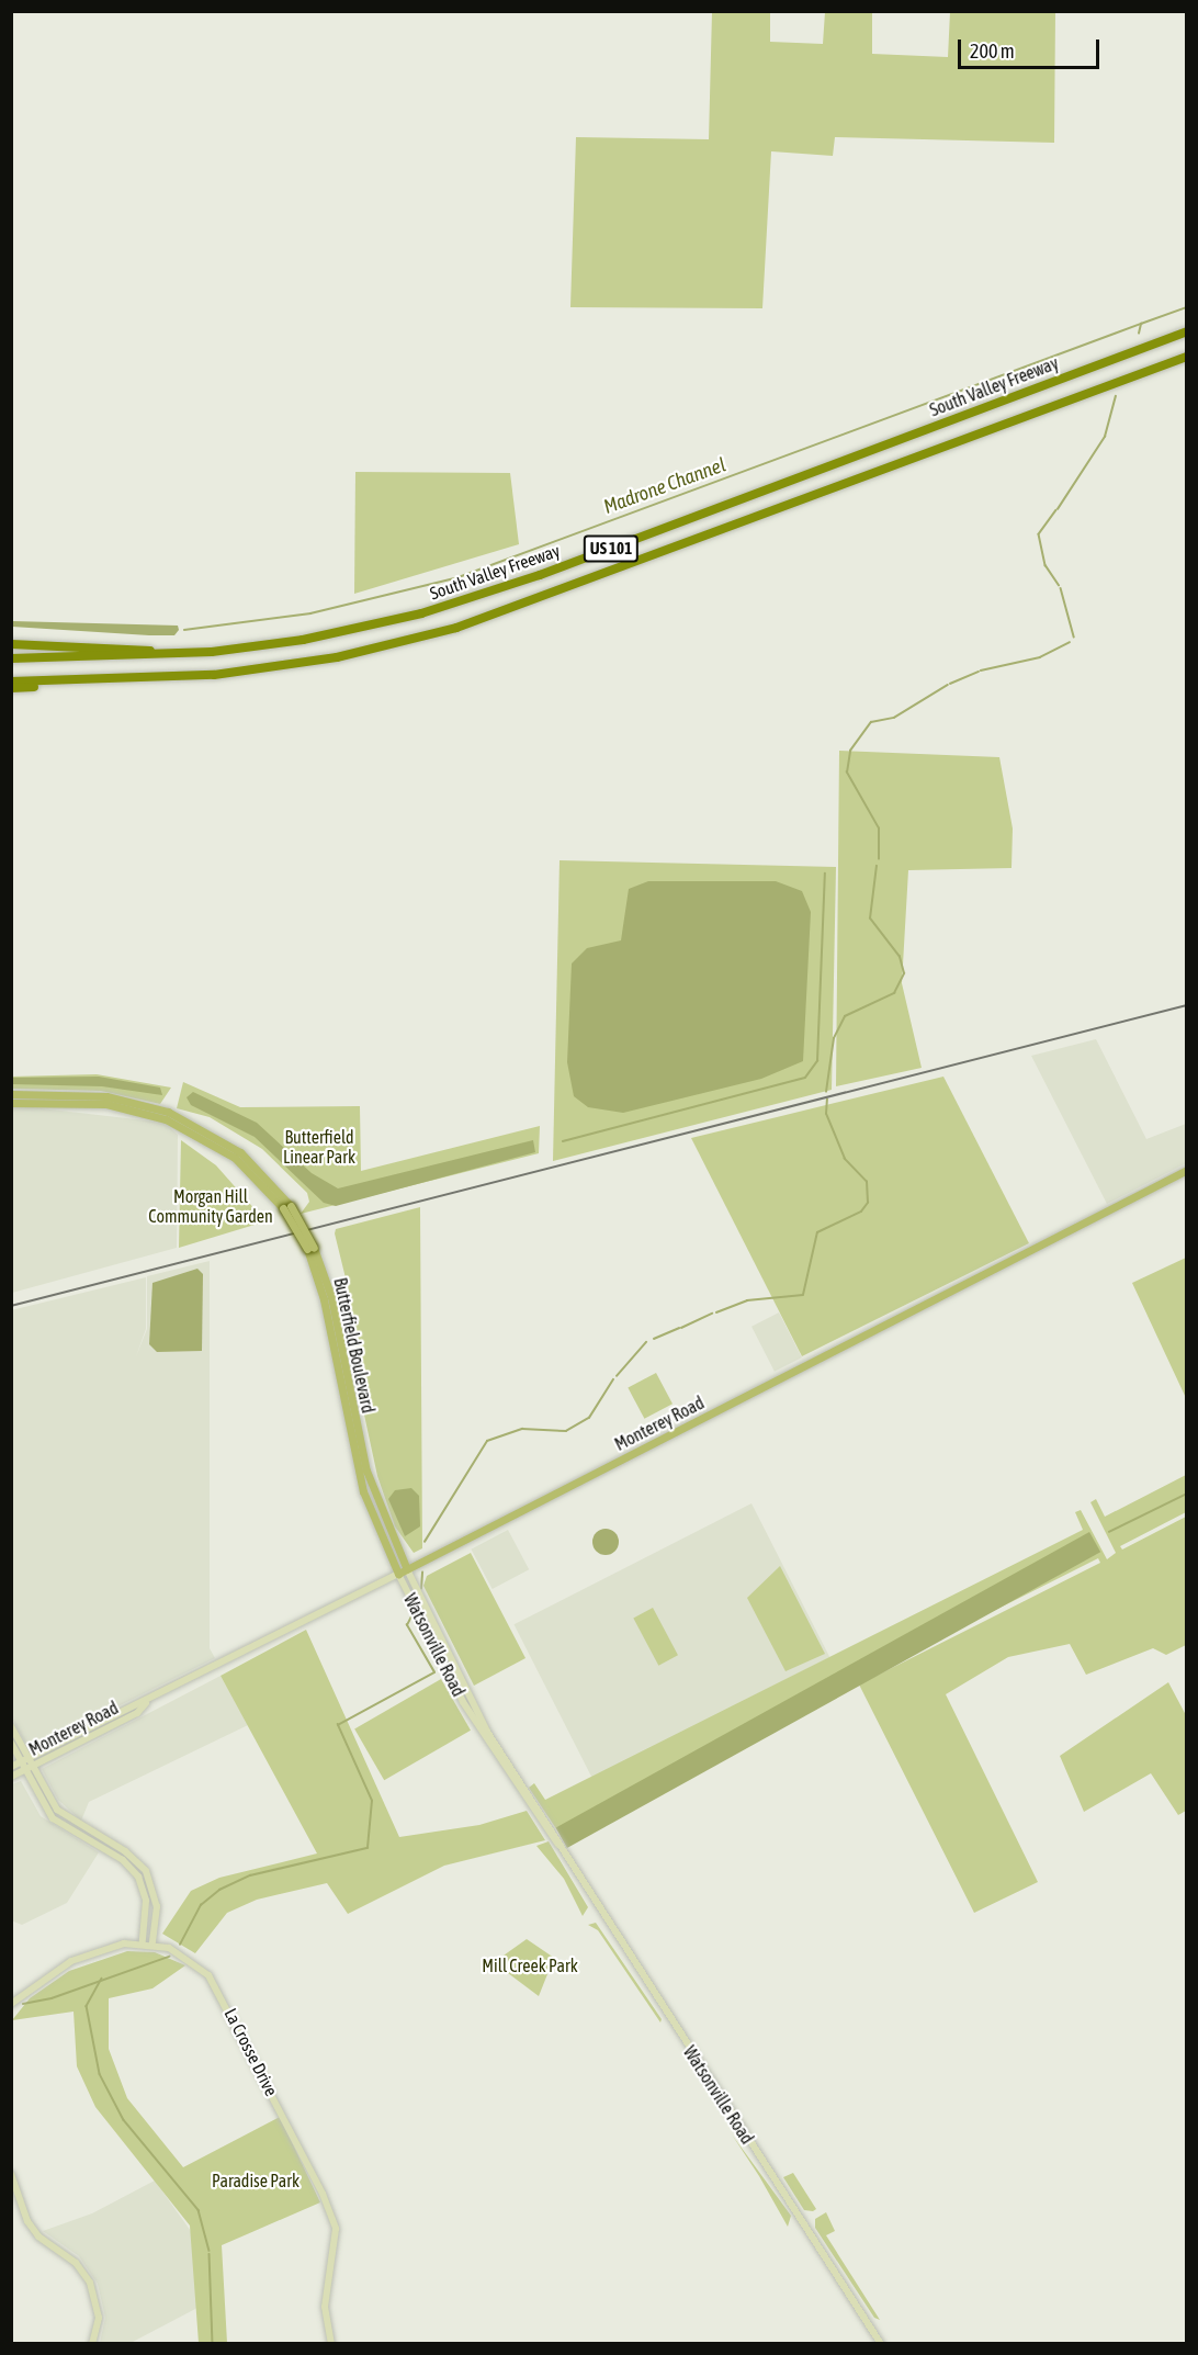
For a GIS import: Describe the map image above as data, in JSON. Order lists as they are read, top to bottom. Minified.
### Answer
{"streets":{"highway":["South Valley Freeway","US 101"],"main road":["Butterfield Boulevard","Monterey Road","Watsonville Road","La Crosse Drive"]},"crossings":[["Butterfield Boulevard","Monterey Road"],["Butterfield Boulevard","Watsonville Road"],["Monterey Road","Watsonville Road"]],"water":["Madrone Channel"],"parks":["Butterfield Linear Park","Morgan Hill Community Garden","Mill Creek Park","Paradise Park"],"scale_bar":"200 m"}
